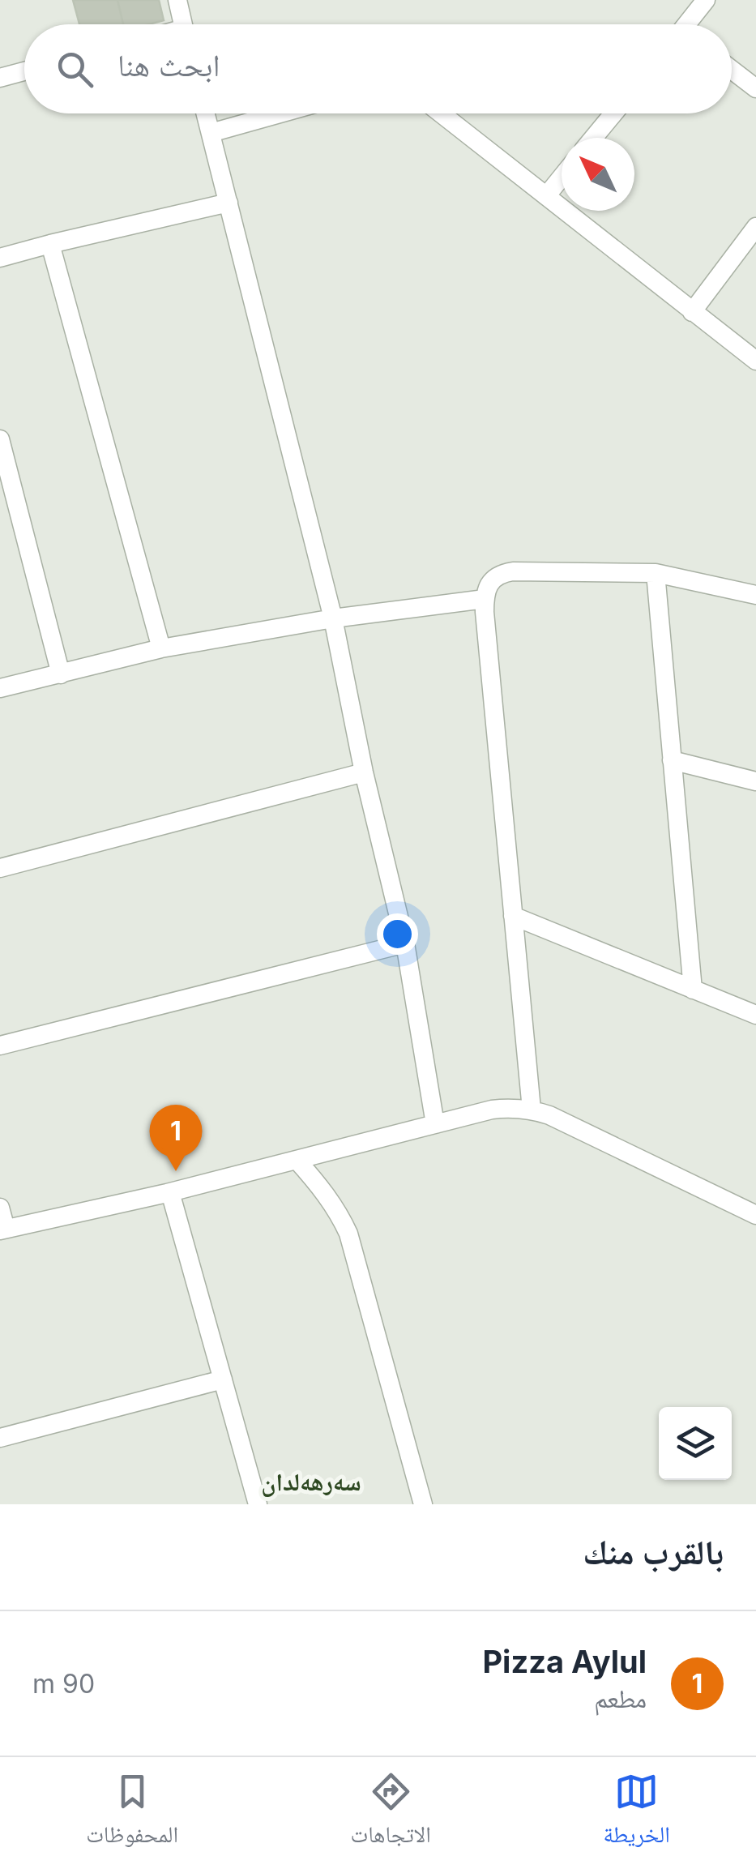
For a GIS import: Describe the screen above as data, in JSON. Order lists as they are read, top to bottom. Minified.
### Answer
{"districts":["سەرهەلدان"],"north":"top left","page":{"search":"ابحث هنا","pins":"1","heading":"بالقرب منك","list":[{"mark":"1","name":"Pizza Aylul","note":"مطعم","value":"90 m"}],"nav":["الخريطة","الاتجاهات","المحفوظات"]}}
